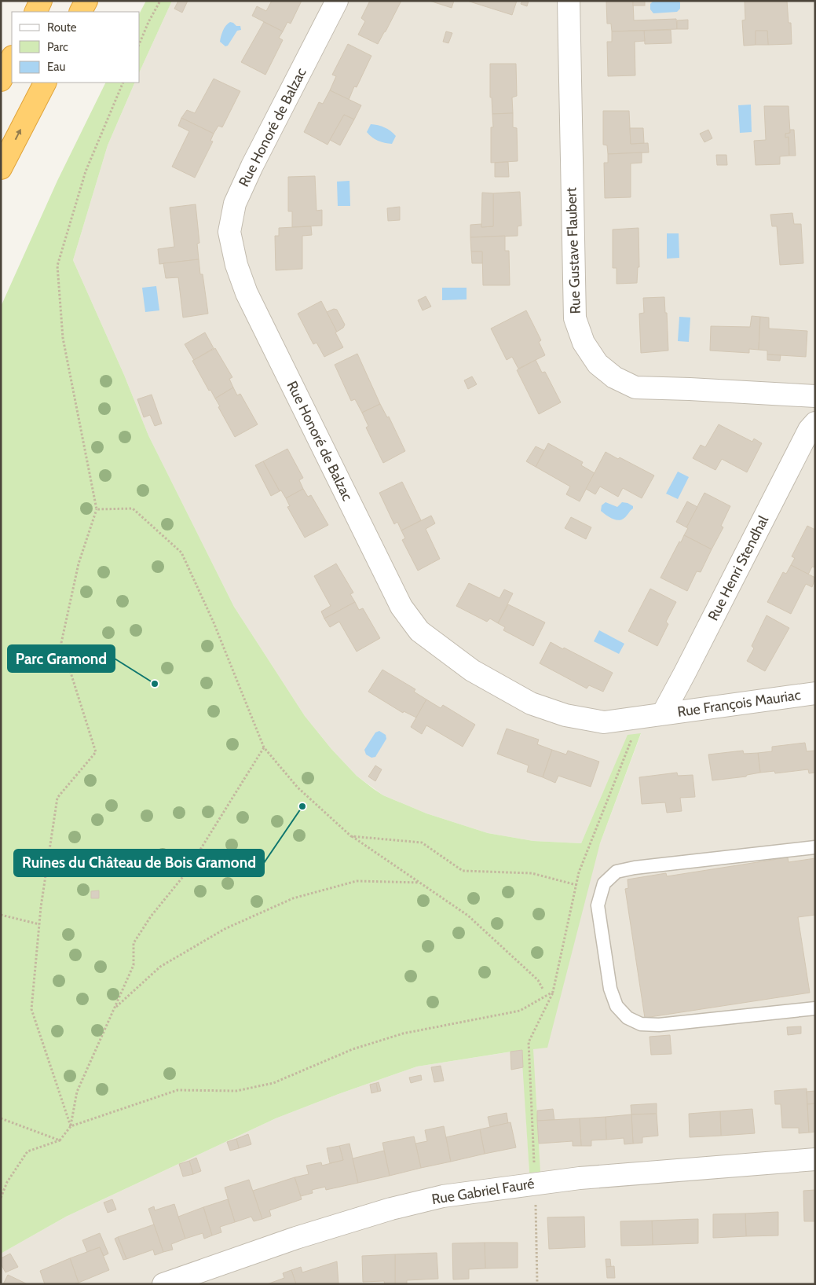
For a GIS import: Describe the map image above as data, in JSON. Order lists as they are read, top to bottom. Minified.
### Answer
{"streets":{"street":["Rue Honoré de Balzac","Rue Gustave Flaubert","Rue Henri Stendhal","Rue François Mauriac","Rue Gabriel Fauré"]},"crossings":[["Rue Honoré de Balzac","Rue Henri Stendhal"],["Rue Honoré de Balzac","Rue François Mauriac"],["Rue Henri Stendhal","Rue François Mauriac"]],"places":["Parc Gramond","Ruines du Château de Bois Gramond"],"legend":["Route","Parc","Eau"]}
